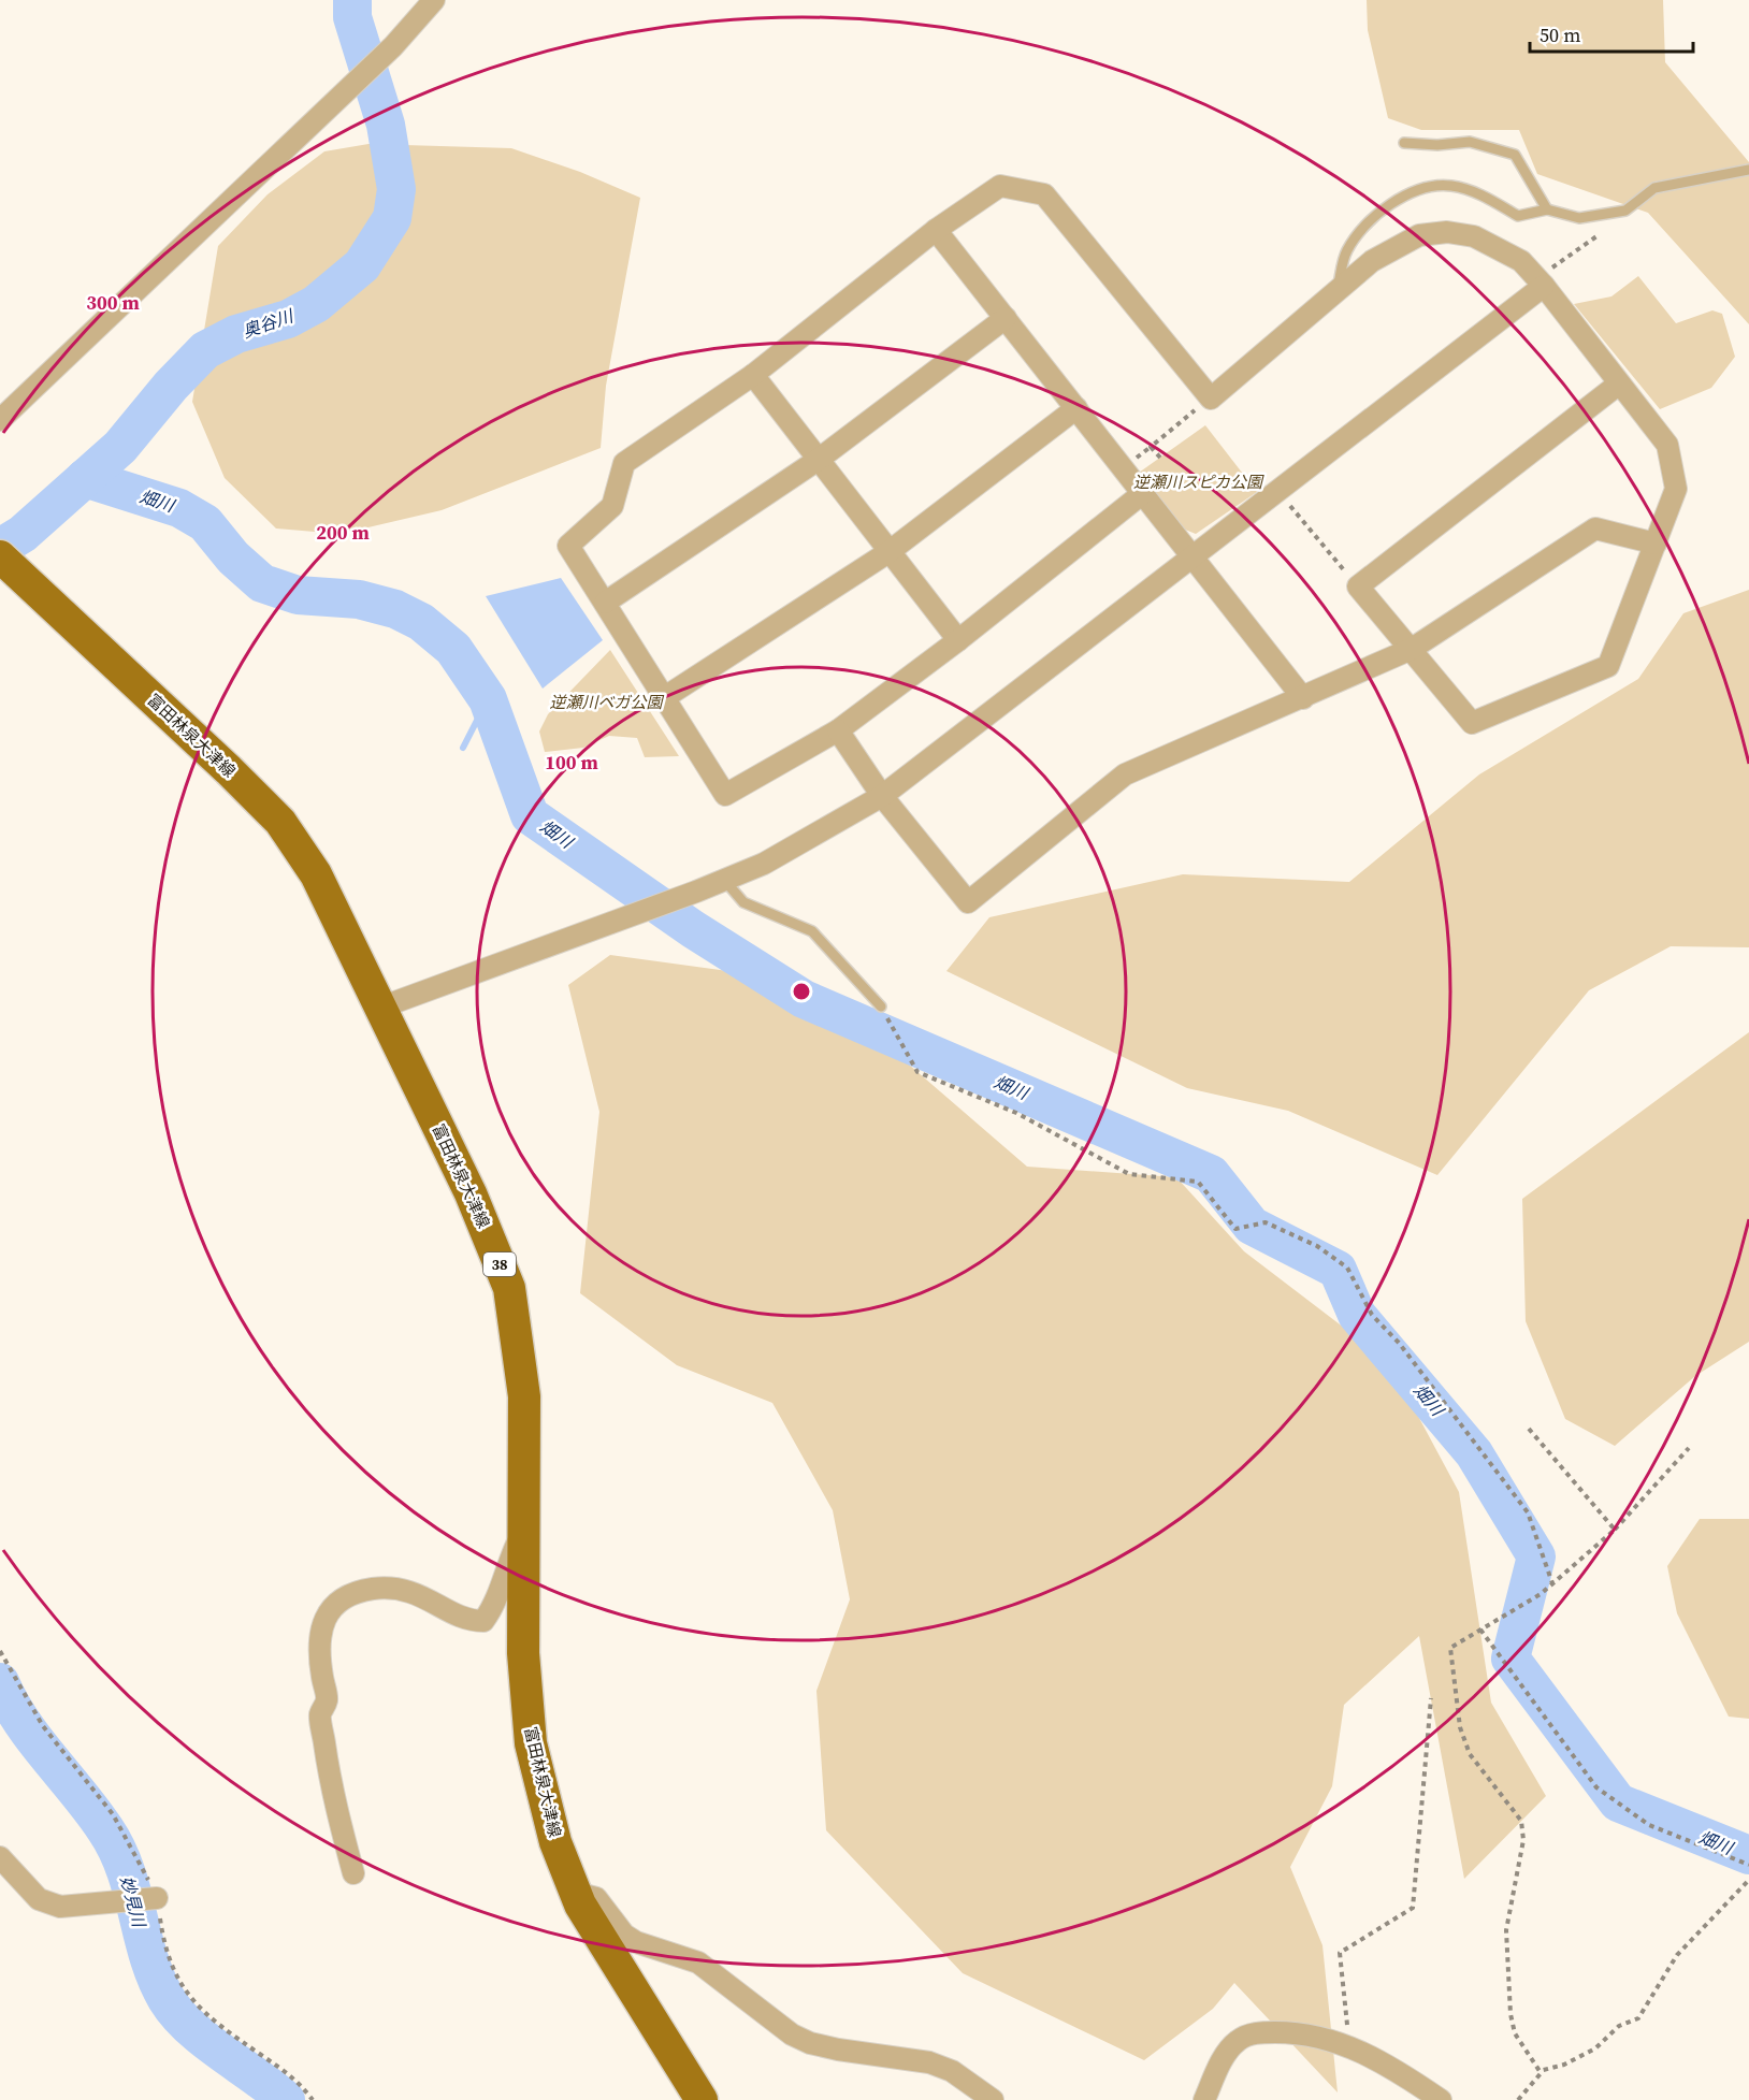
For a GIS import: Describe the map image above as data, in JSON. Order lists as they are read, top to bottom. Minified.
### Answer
{"streets":{"main road":["富田林泉大津線","38"]},"water":["奥谷川","畑川","妙見川"],"parks":["逆瀬川スピカ公園","逆瀬川ベガ公園"],"scale_bar":"50 m","rings":["300 m","200 m","100 m"]}
